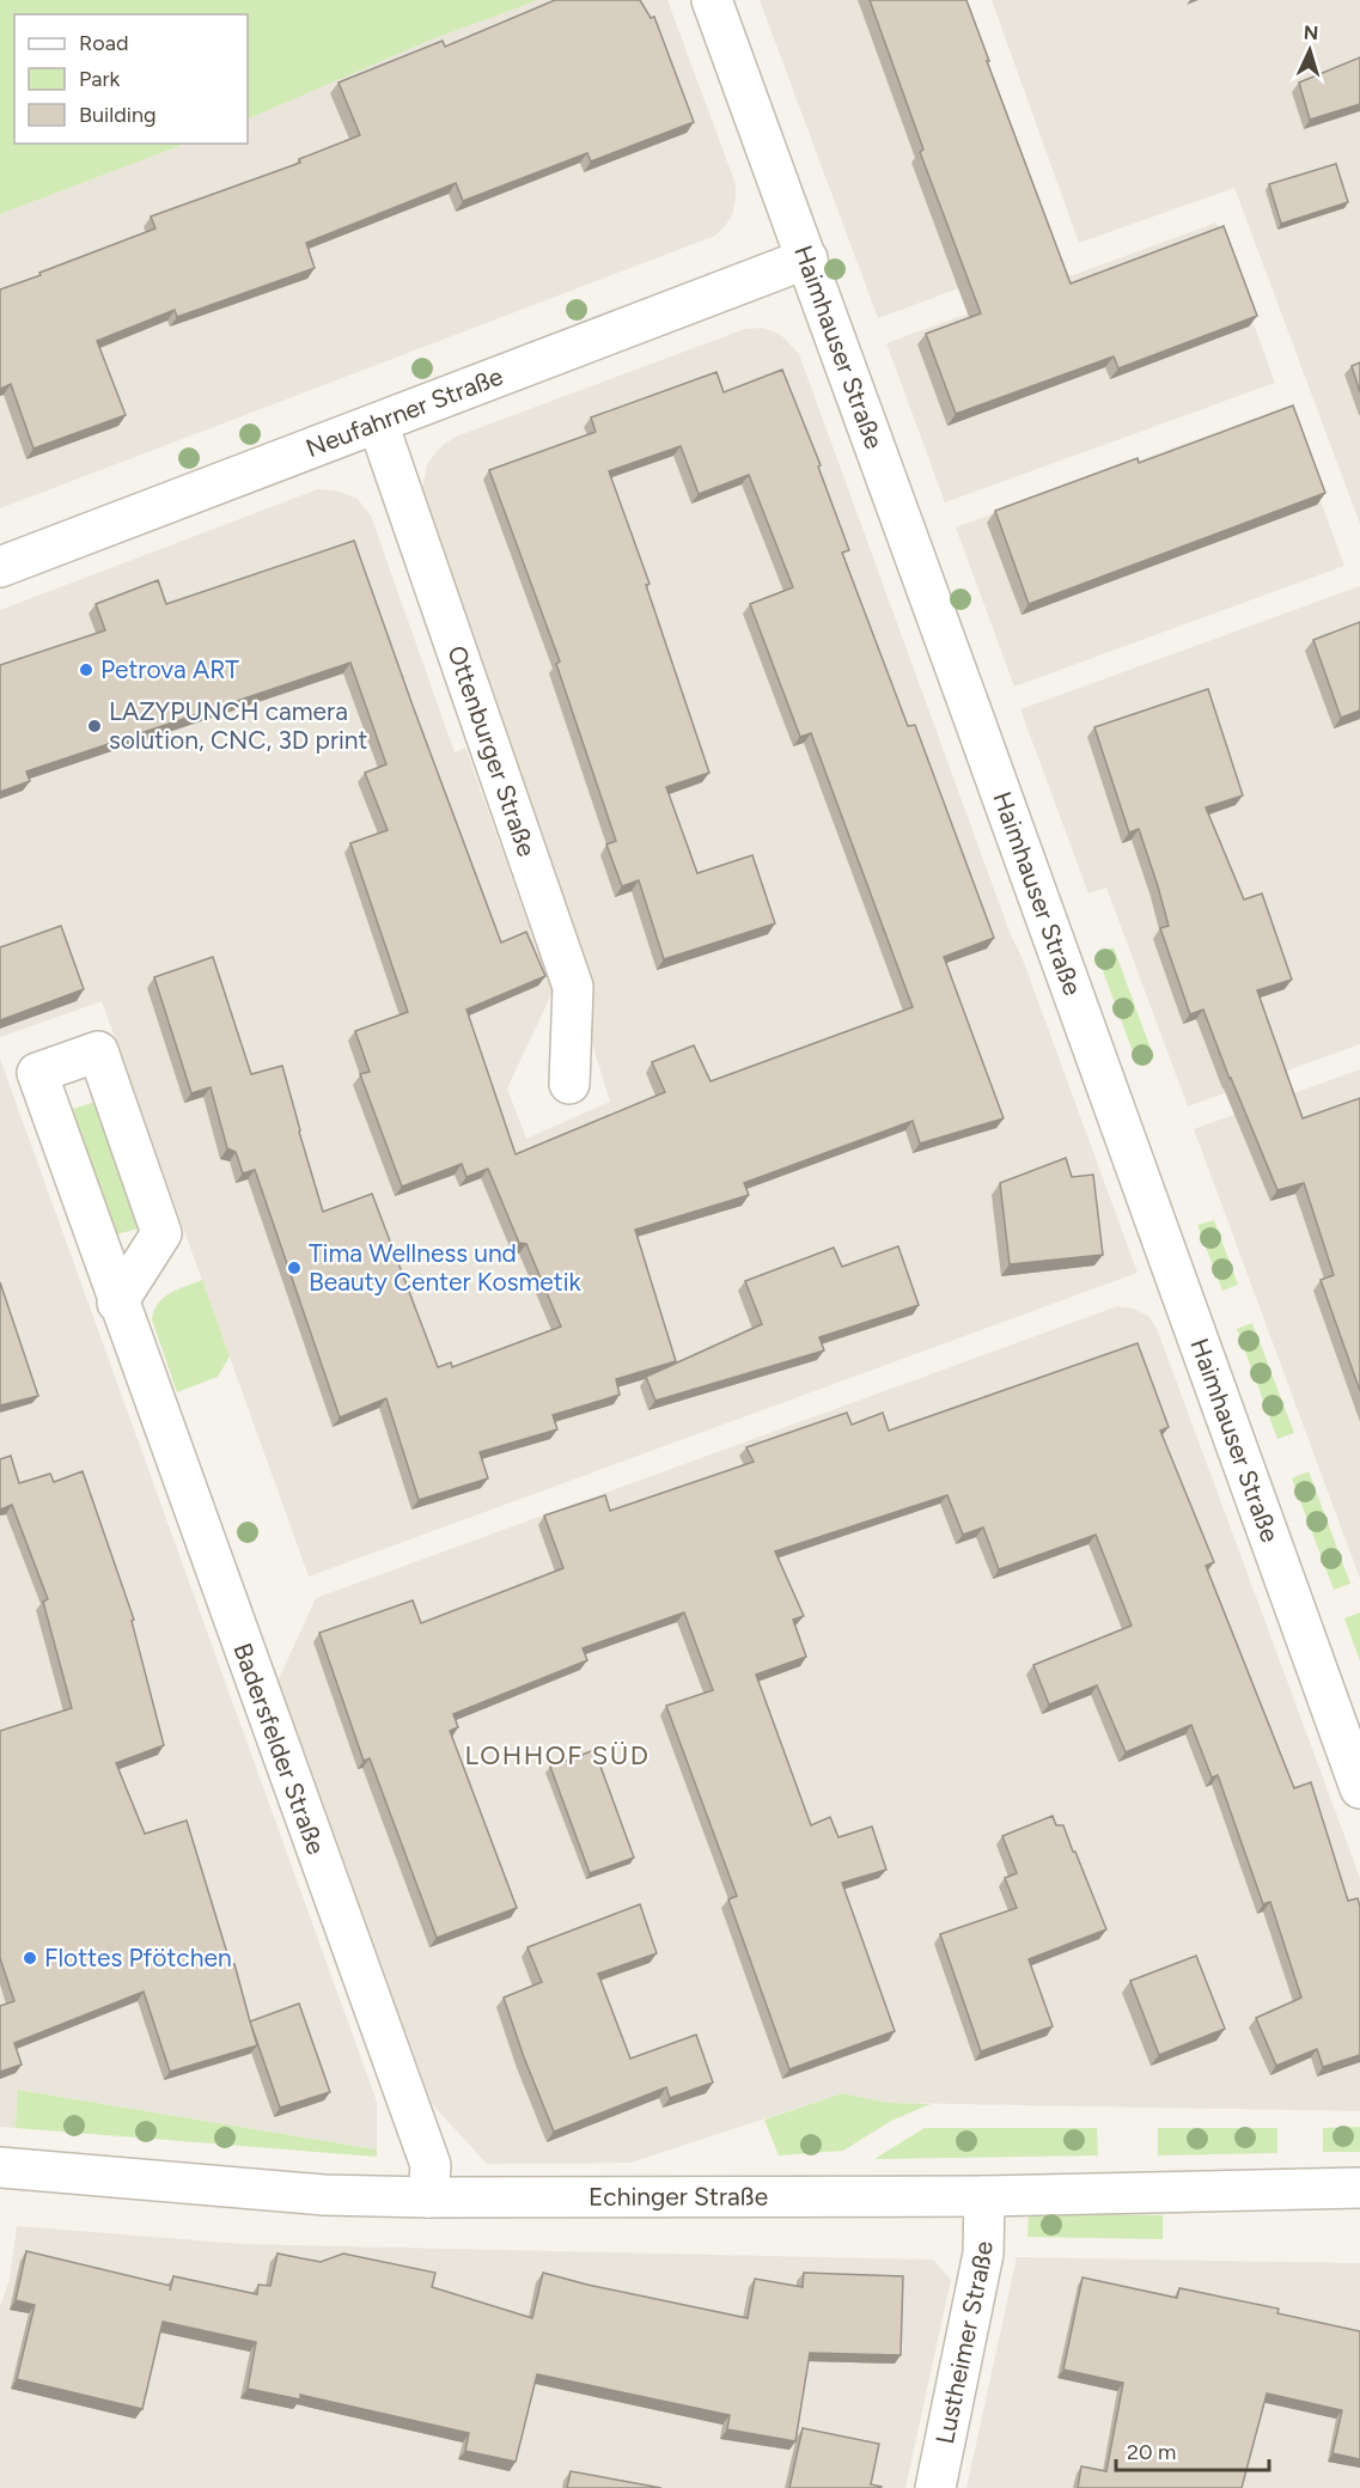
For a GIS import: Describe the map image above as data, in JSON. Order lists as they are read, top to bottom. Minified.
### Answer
{"streets":{"street":["Haimhauser Straße","Neufahrner Straße","Ottenburger Straße","Badersfelder Straße","Echinger Straße","Lustheimer Straße"]},"crossings":[["Haimhauser Straße","Neufahrner Straße"],["Neufahrner Straße","Ottenburger Straße"],["Badersfelder Straße","Echinger Straße"],["Echinger Straße","Lustheimer Straße"]],"districts":["LOHHOF SÜD"],"places":["Petrova ART","LAZYPUNCH camera solution, CNC, 3D print","Tima Wellness und Beauty Center Kosmetik","Flottes Pfötchen"],"legend":["Road","Park","Building"],"scale_bar":"20 m","north":"top"}
